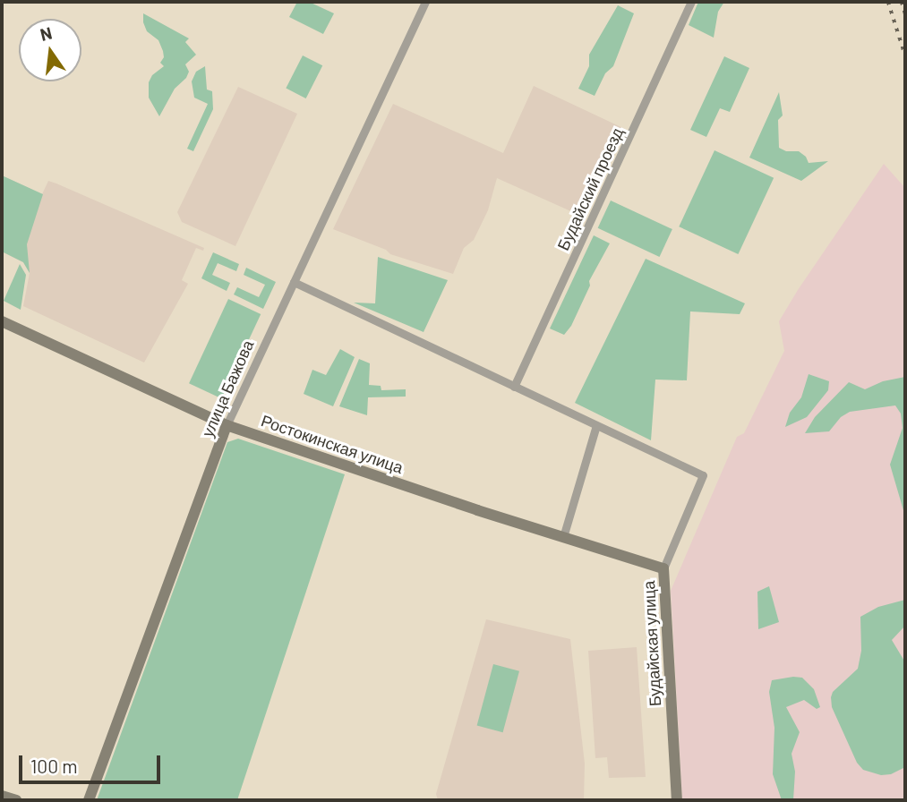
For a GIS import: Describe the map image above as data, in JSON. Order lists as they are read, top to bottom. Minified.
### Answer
{"streets":{"street":["Будайский проезд","улица Бажова","Ростокинская улица","Будайская улица"]},"crossings":[["Будайский проезд","Будайская улица"],["улица Бажова","Ростокинская улица"],["улица Бажова","Будайская улица"],["Ростокинская улица","Будайская улица"]],"scale_bar":"100 m","north":"top"}
